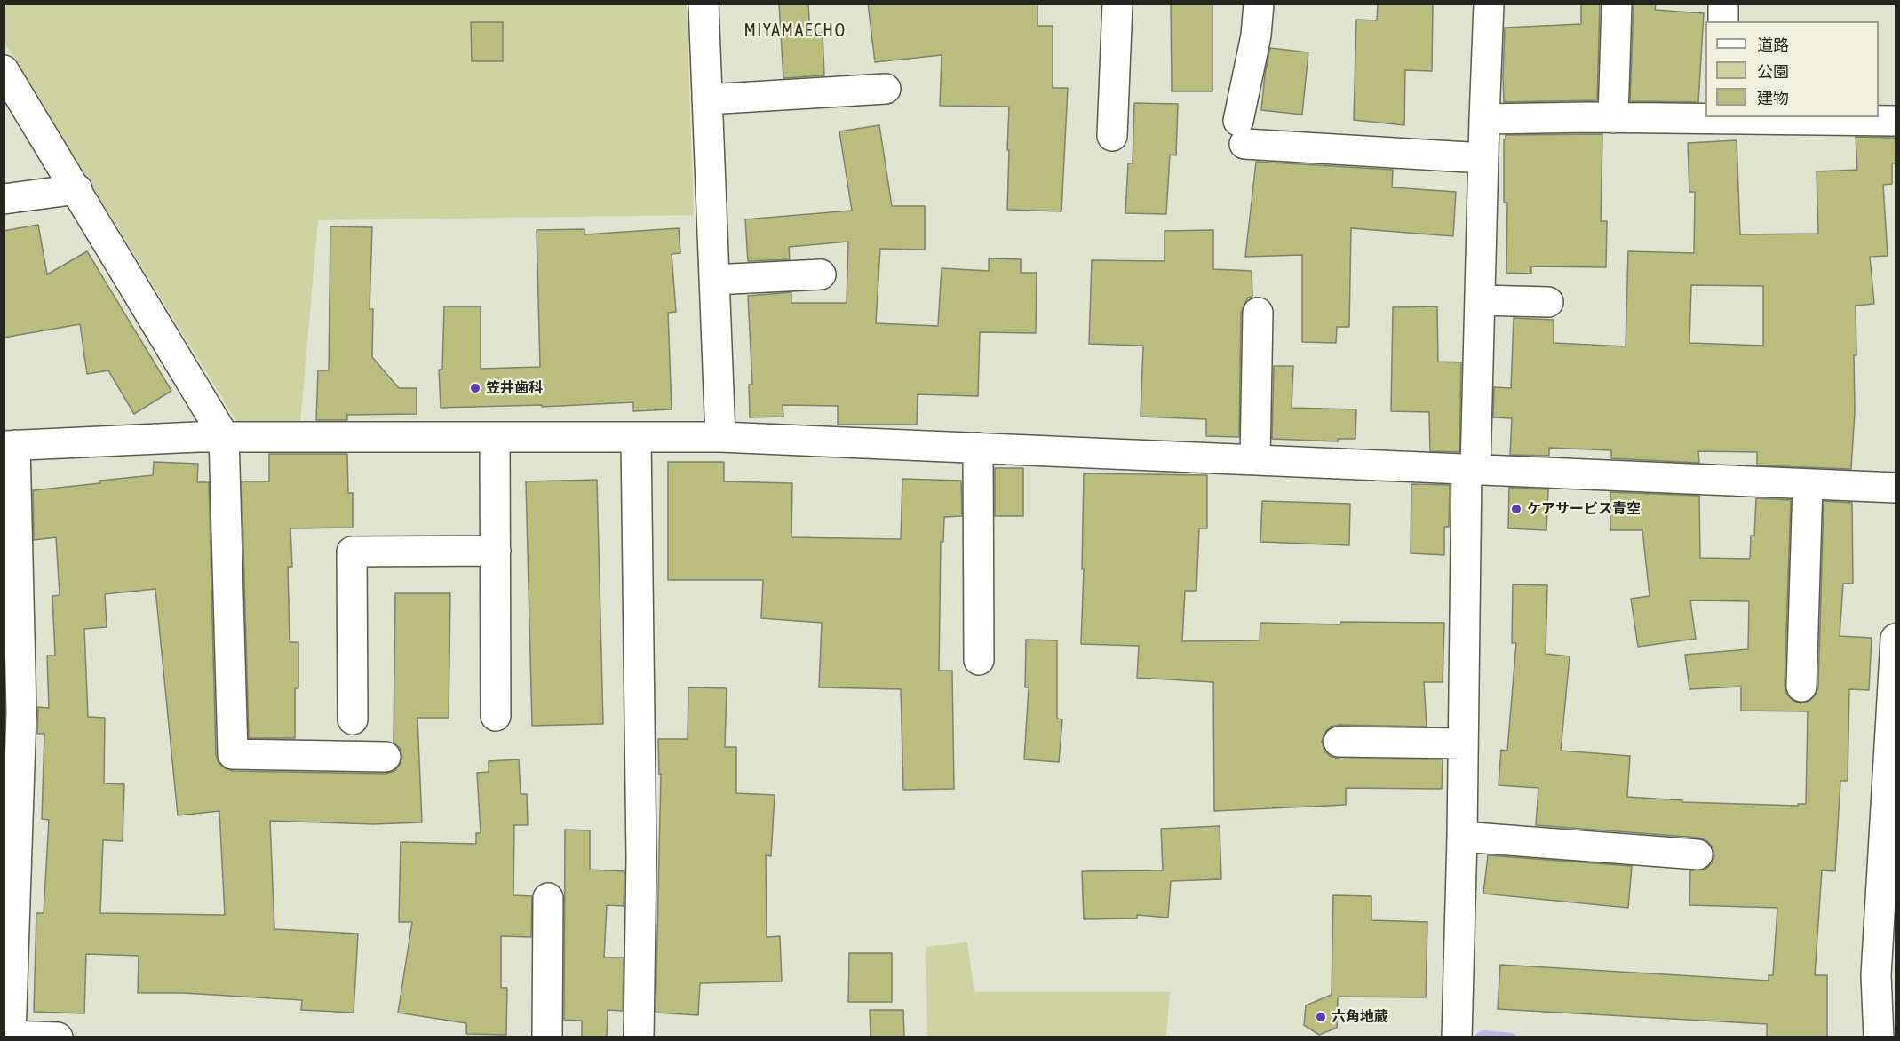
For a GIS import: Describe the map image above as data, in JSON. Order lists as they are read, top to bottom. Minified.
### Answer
{"districts":["MIYAMAECHO"],"places":["笠井歯科","ケアサービス青空","六角地蔵"],"legend":["道路","公園","建物"]}
